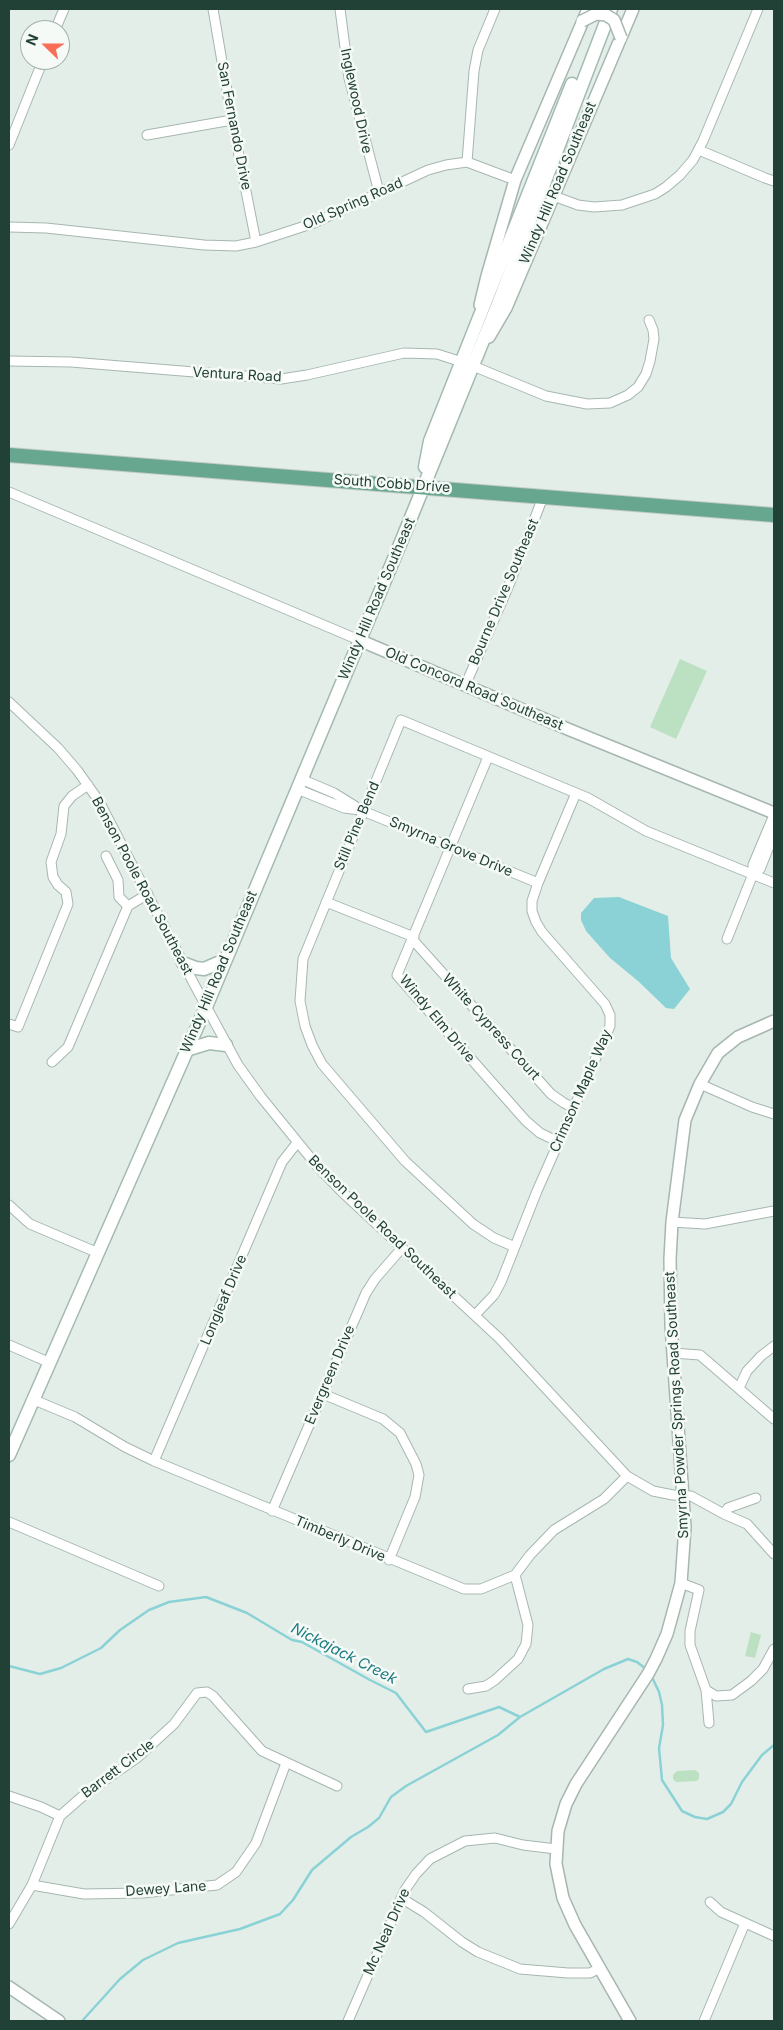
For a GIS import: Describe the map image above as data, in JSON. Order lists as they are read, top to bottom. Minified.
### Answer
{"streets":{"main road":["Windy Hill Road Southeast","South Cobb Drive"],"street":["Inglewood Drive","San Fernando Drive","Old Spring Road","Ventura Road","Bourne Drive Southeast","Old Concord Road Southeast","Still Pine Bend","Smyrna Grove Drive","Benson Poole Road Southeast","Windy Elm Drive","White Cypress Court","Crimson Maple Way","Longleaf Drive","Evergreen Drive","Smyrna Powder Springs Road Southeast","Timberly Drive","Barrett Circle","Dewey Lane","Mc Neal Drive"]},"crossings":[["Inglewood Drive","Old Spring Road"],["San Fernando Drive","Old Spring Road"],["Windy Hill Road Southeast","Ventura Road"],["Windy Hill Road Southeast","South Cobb Drive"],["Windy Hill Road Southeast","Old Concord Road Southeast"],["Windy Hill Road Southeast","Smyrna Grove Drive"],["Windy Hill Road Southeast","Benson Poole Road Southeast"],["Windy Hill Road Southeast","Timberly Drive"],["South Cobb Drive","Bourne Drive Southeast"],["Bourne Drive Southeast","Old Concord Road Southeast"],["Still Pine Bend","Smyrna Grove Drive"],["Still Pine Bend","Windy Elm Drive"],["Still Pine Bend","Crimson Maple Way"],["Smyrna Grove Drive","Windy Elm Drive"],["Smyrna Grove Drive","Crimson Maple Way"],["Benson Poole Road Southeast","Crimson Maple Way"],["Benson Poole Road Southeast","Longleaf Drive"],["Benson Poole Road Southeast","Evergreen Drive"],["Benson Poole Road Southeast","Smyrna Powder Springs Road Southeast"],["Windy Elm Drive","White Cypress Court"],["Windy Elm Drive","Crimson Maple Way"],["White Cypress Court","Crimson Maple Way"],["Longleaf Drive","Timberly Drive"],["Evergreen Drive","Timberly Drive"],["Smyrna Powder Springs Road Southeast","Mc Neal Drive"],["Barrett Circle","Dewey Lane"]],"water":["Nickajack Creek"],"north":"left"}
